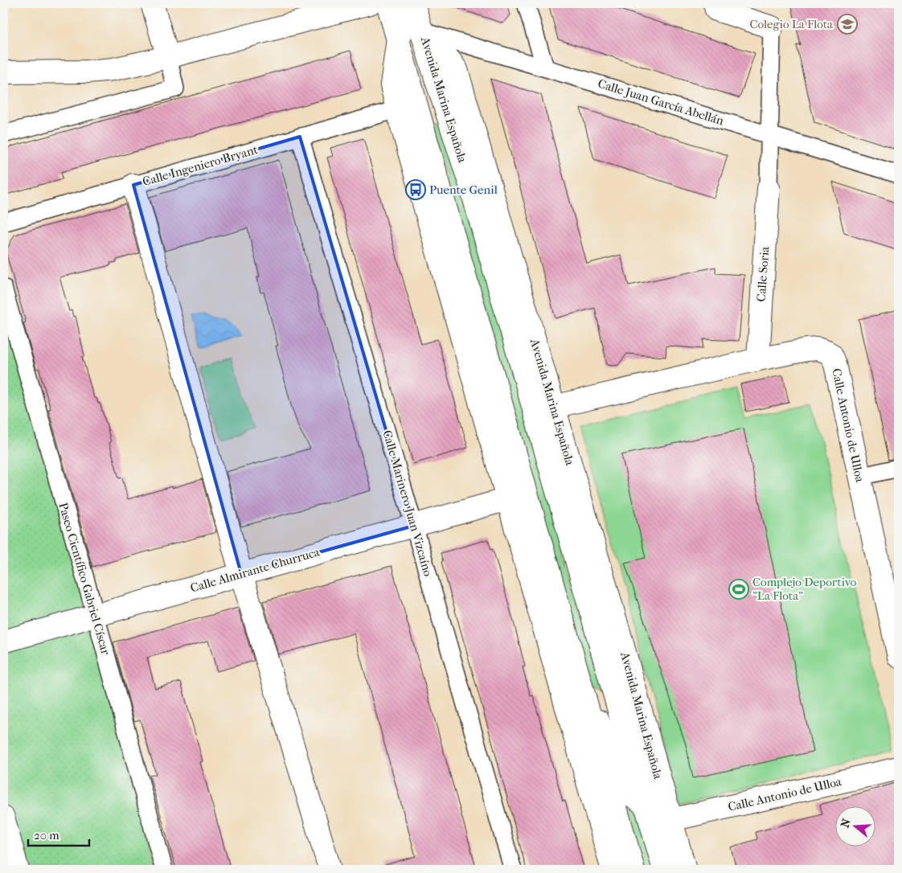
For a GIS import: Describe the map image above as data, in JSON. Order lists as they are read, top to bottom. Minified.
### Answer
{"streets":{"street":["Avenida Marina Española","Calle Juan García Abellán","Calle Ingeniero Bryant","Calle Soria","Calle Antonio de Ulloa","Calle Marinero Juan Vizcaíno","Calle Almirante Churruca","Paseo Científico Gabriel Císcar"]},"crossings":[["Avenida Marina Española","Calle Juan García Abellán"],["Avenida Marina Española","Calle Antonio de Ulloa"],["Calle Ingeniero Bryant","Calle Marinero Juan Vizcaíno"],["Calle Soria","Calle Antonio de Ulloa"],["Calle Marinero Juan Vizcaíno","Calle Almirante Churruca"],["Calle Almirante Churruca","Paseo Científico Gabriel Císcar"]],"places":{"school or university":["Colegio La Flota"],"bus stop":["Puente Genil"],"sports":["Complejo Deportivo \"La Flota\""]},"scale_bar":"20 m","north":"left"}
